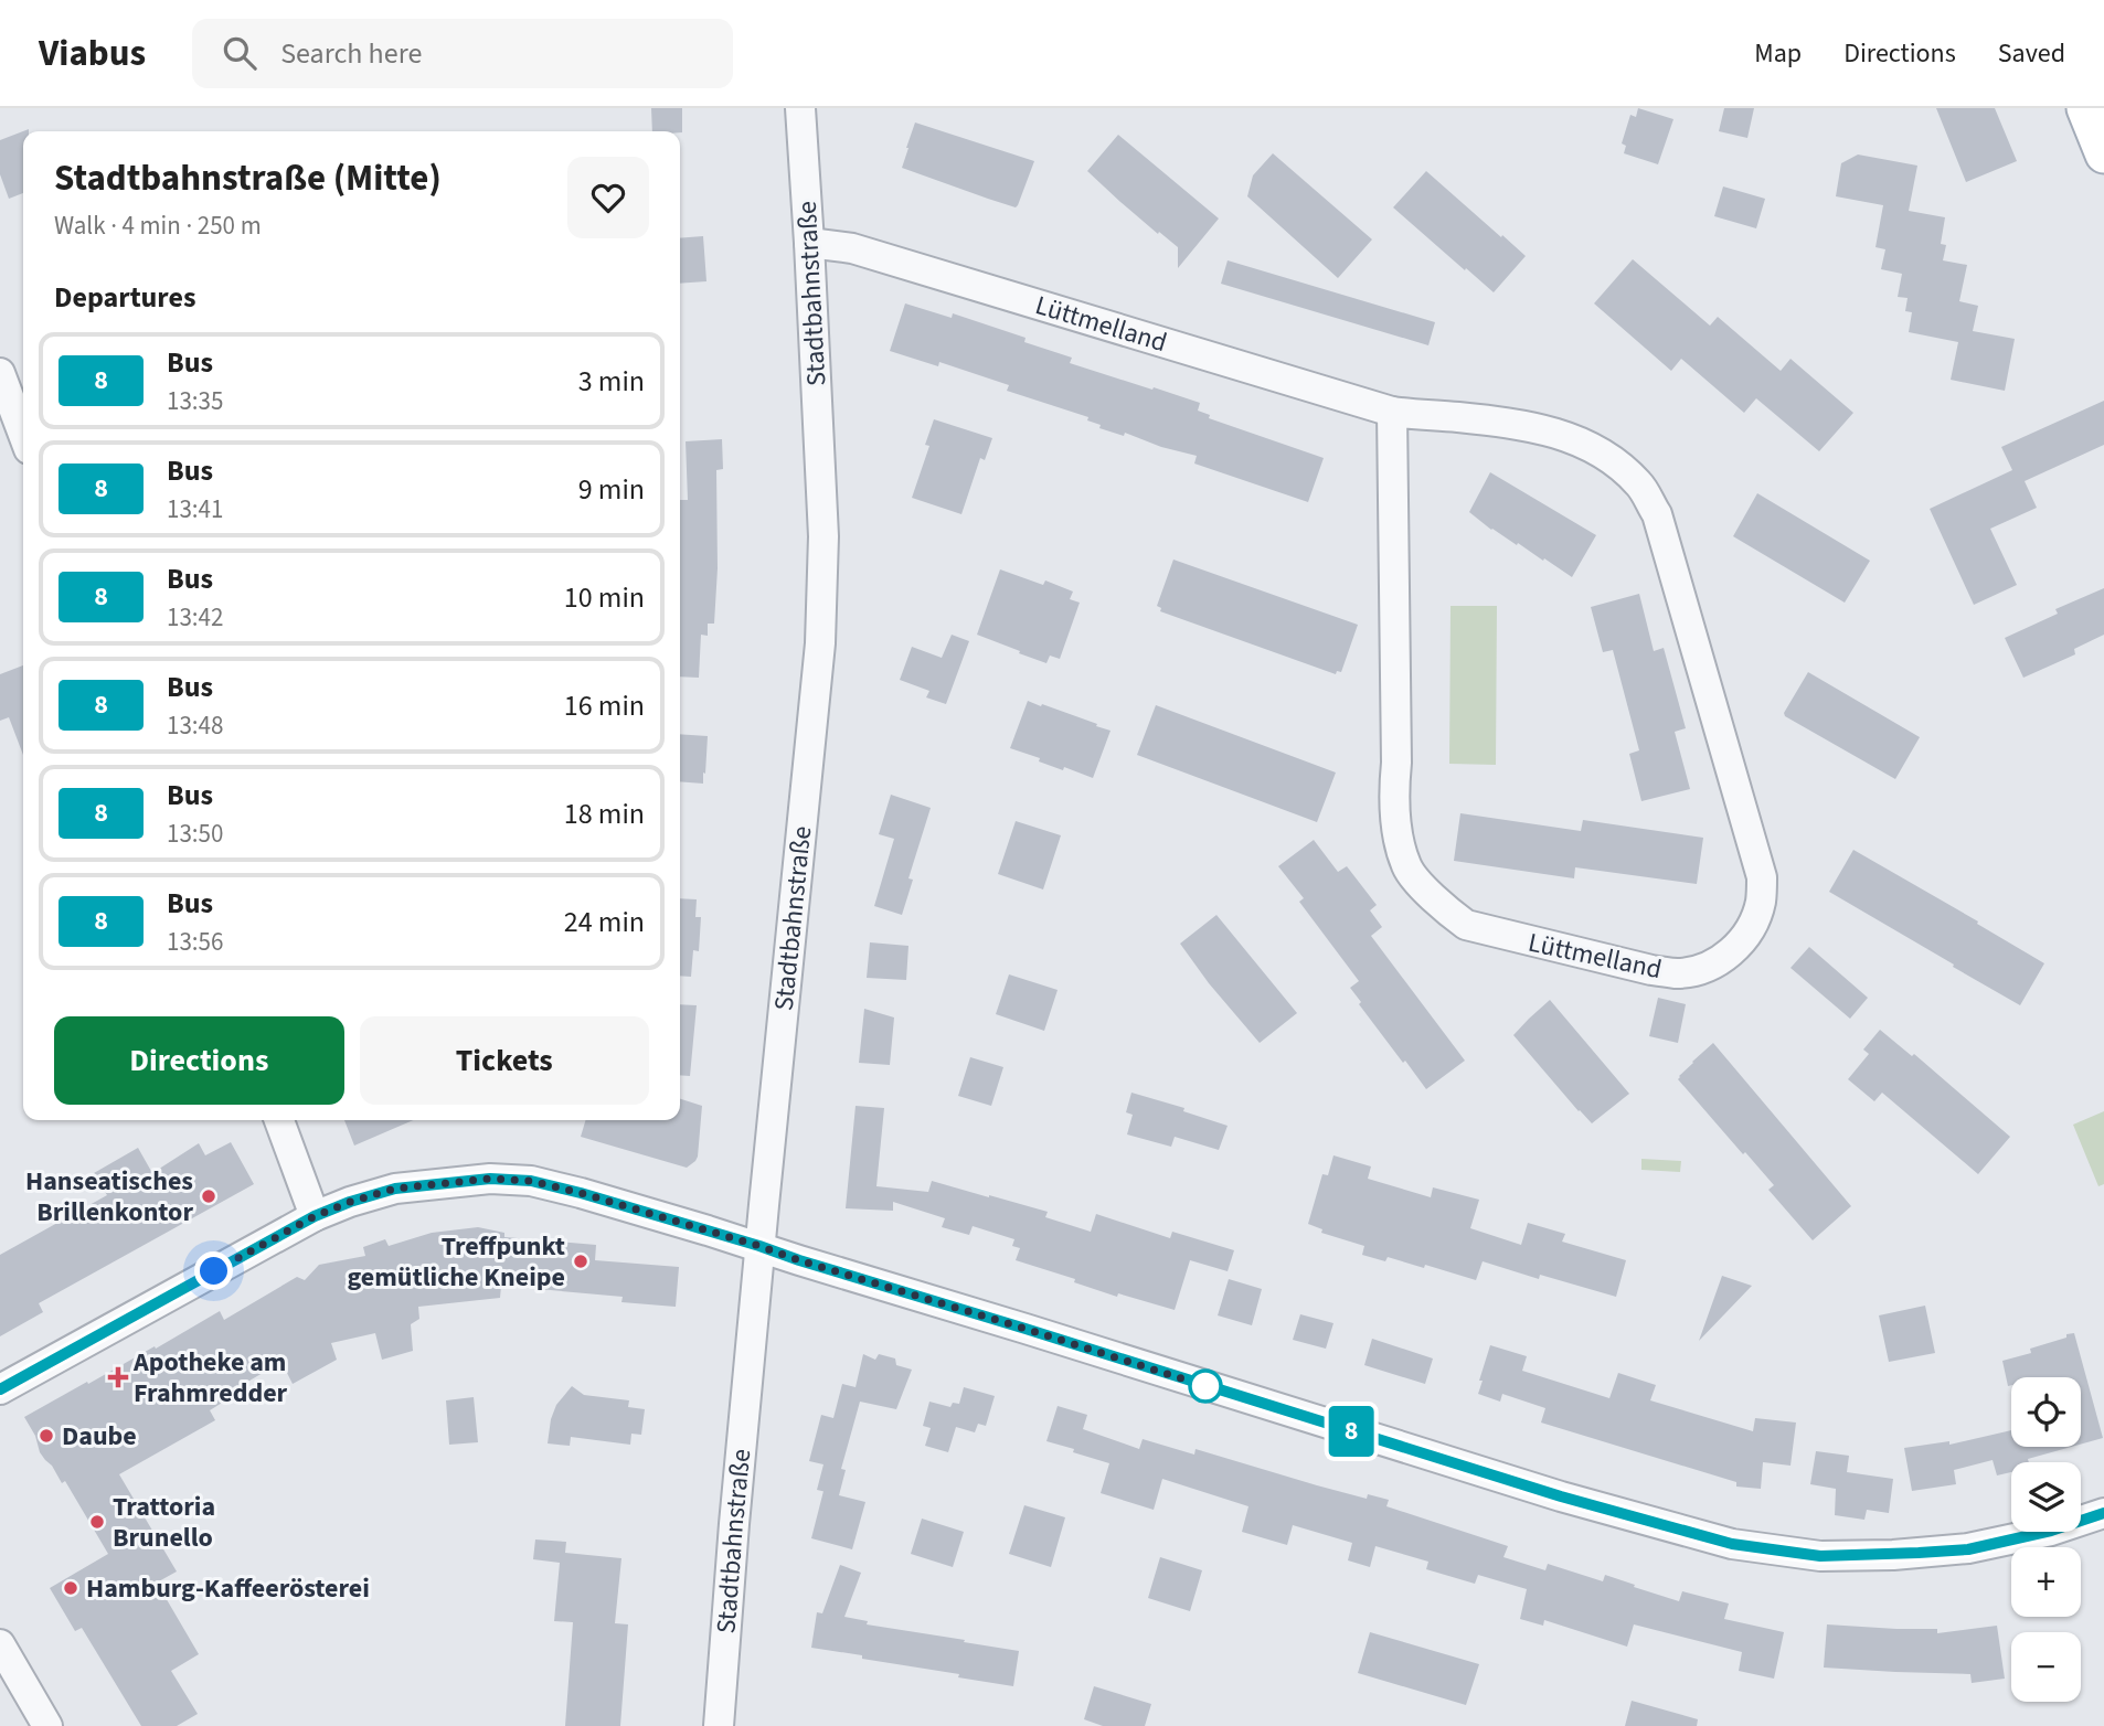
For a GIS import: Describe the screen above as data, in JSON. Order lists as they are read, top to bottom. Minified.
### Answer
{"streets":{"street":["Stadtbahnstraße","Lüttmelland"]},"crossings":[["Stadtbahnstraße","Lüttmelland"]],"places":{"other":["Hanseatisches Brillenkontor","Treffpunkt gemütliche Kneipe","Daube","Trattoria Brunello","Hamburg-Kaffeerösterei"],"health":["Apotheke am Frahmredder"]},"lines":["bus line 8"],"page":{"header":"Viabus","search":"Search here","nav":["Map","Directions","Saved"],"on_map":"8","heading":[["Stadtbahnstraße (Mitte)","Walk · 4 min · 250 m"],"Departures"],"list":[{"mark":"8","name":"Bus","note":"13:35","value":"3 min"},{"mark":"8","name":"Bus","note":"13:41","value":"9 min"},{"mark":"8","name":"Bus","note":"13:42","value":"10 min"},{"mark":"8","name":"Bus","note":"13:48","value":"16 min"},{"mark":"8","name":"Bus","note":"13:50","value":"18 min"},{"mark":"8","name":"Bus","note":"13:56","value":"24 min"}],"buttons":["Directions","Tickets"],"map_buttons":["+","−"]}}
